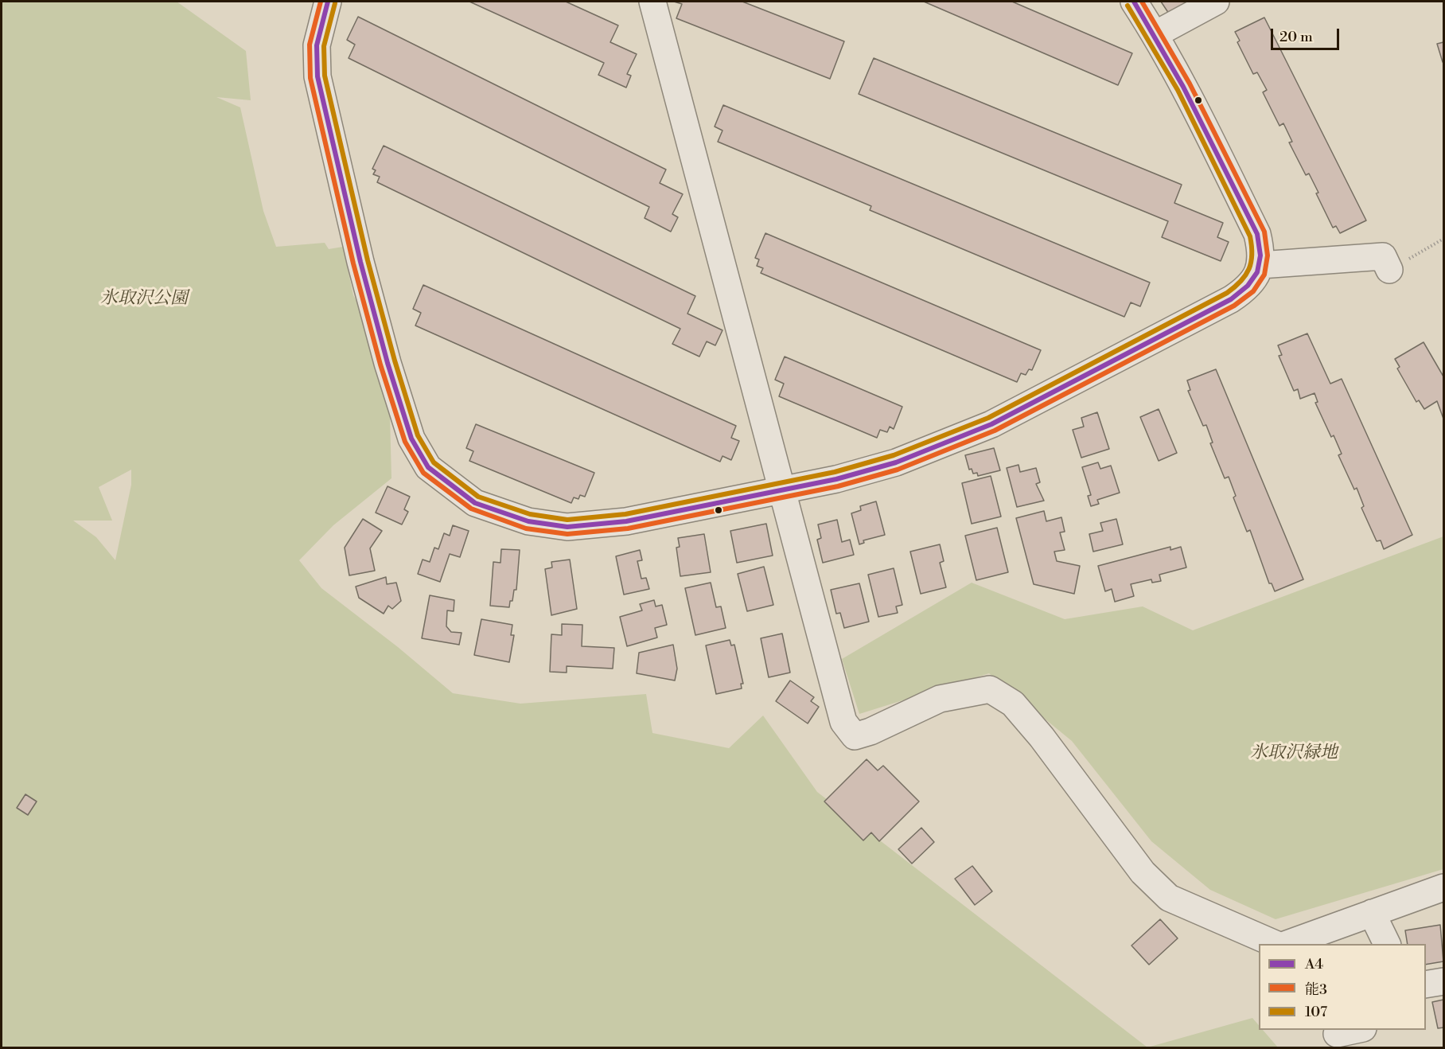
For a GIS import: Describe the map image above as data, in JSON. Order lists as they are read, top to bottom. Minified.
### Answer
{"parks":["氷取沢公園","氷取沢緑地"],"lines":["transit line A4","transit line 能3","transit line 107"],"legend":["A4","能3","107"],"scale_bar":"20 m"}
